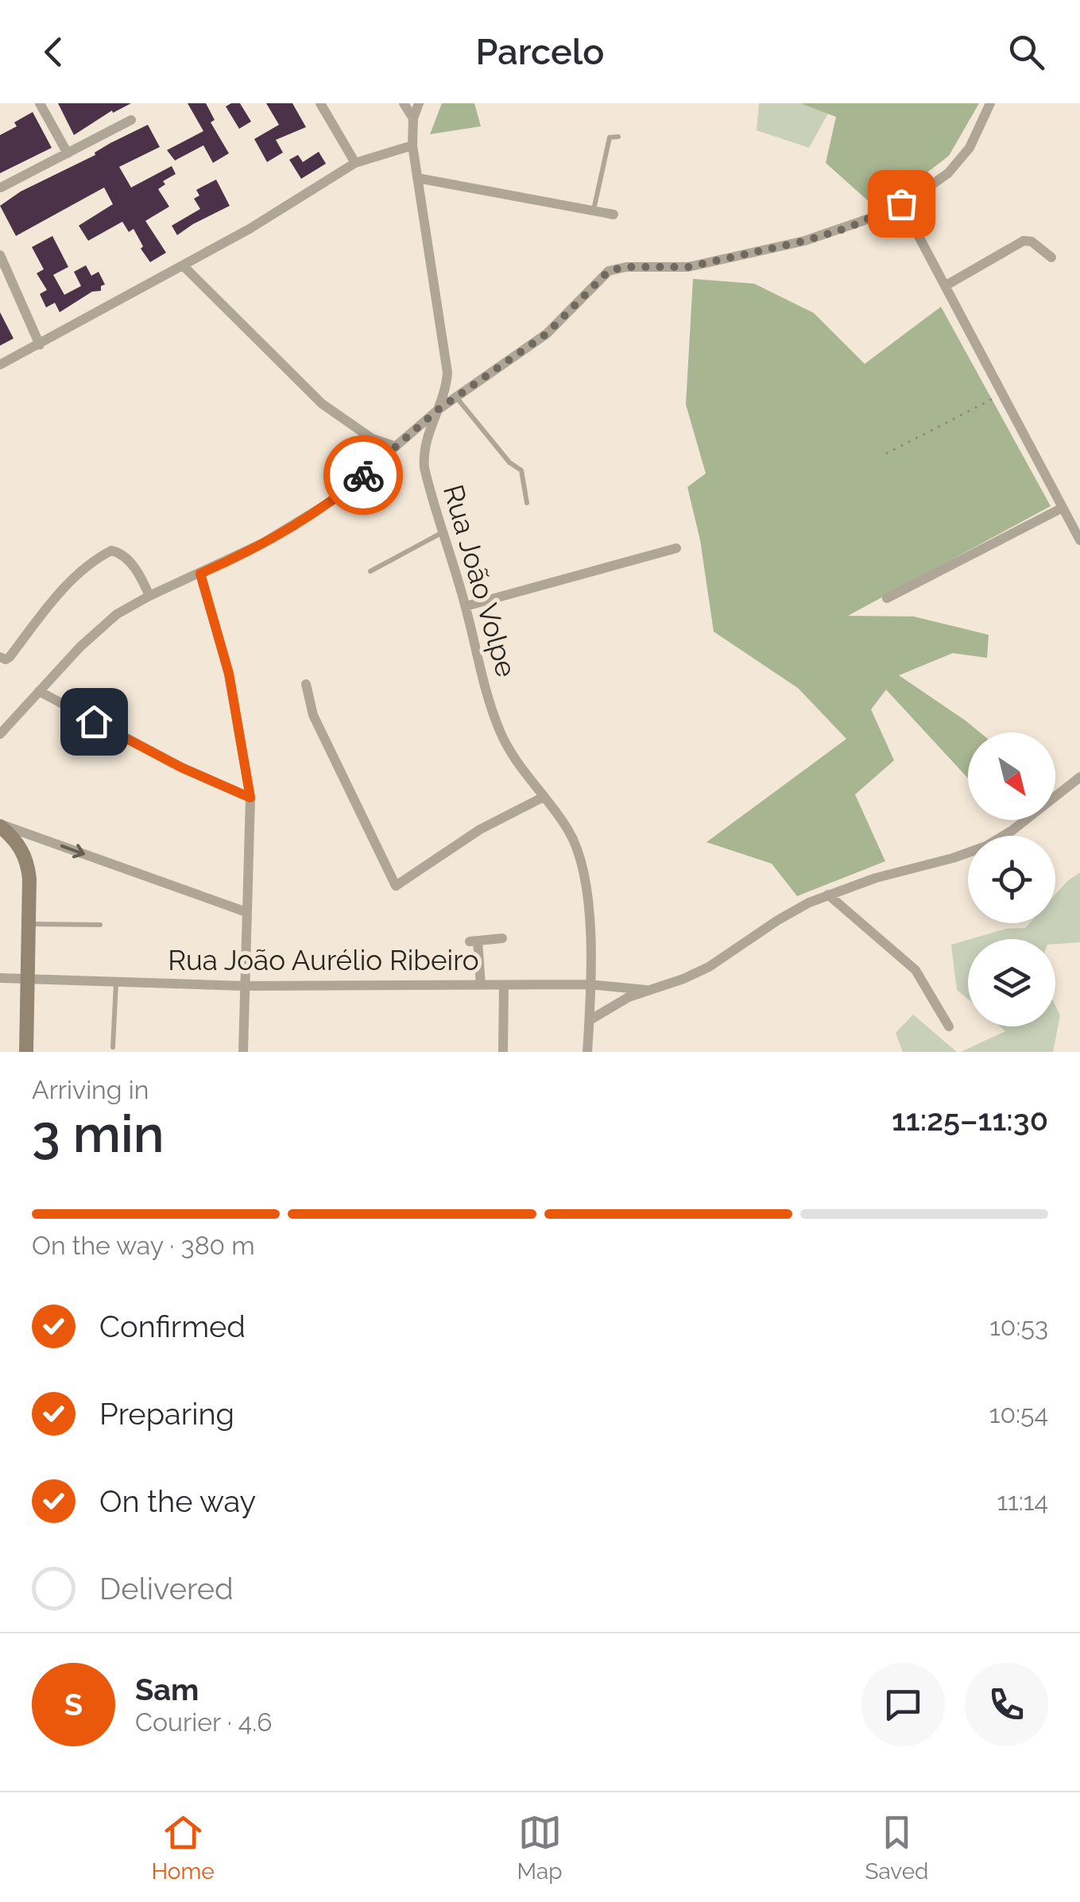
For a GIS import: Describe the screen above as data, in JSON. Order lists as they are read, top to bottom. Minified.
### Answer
{"streets":{"street":["Rua João Volpe","Rua João Aurélio Ribeiro"]},"crossings":[["Rua João Volpe","Rua João Aurélio Ribeiro"]],"north":"bottom right","page":{"header":"Parcelo","heading":["3 min","Arriving in","11:25–11:30"],"panel":["Sam","Courier · 4.6"],"bar":"On the way · 380 m","list":[["Confirmed","10:53"],["Preparing","10:54"],["On the way","11:14"],"Delivered"],"round":"S","tabs":["Home","Map","Saved"]}}
